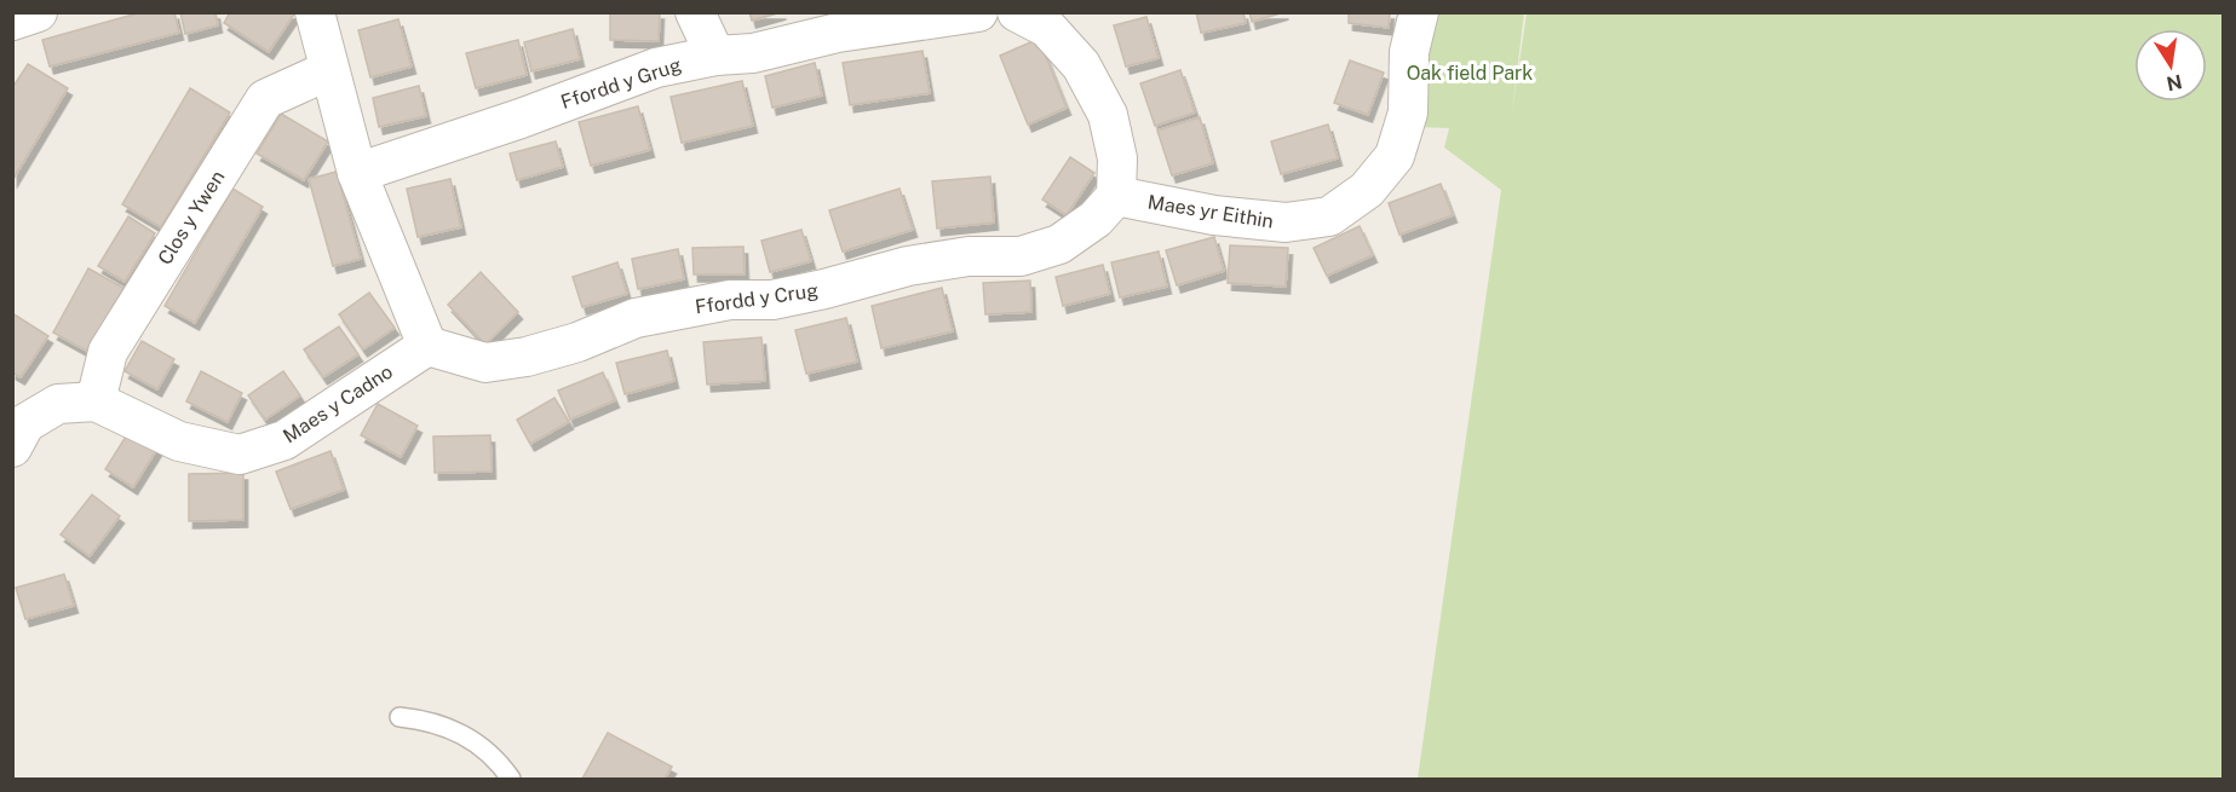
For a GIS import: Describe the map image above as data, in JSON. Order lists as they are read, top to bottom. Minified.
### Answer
{"streets":{"street":["Ffordd y Grug","Maes yr Eithin","Clos y Ywen","Ffordd y Crug","Maes y Cadno"]},"crossings":[["Maes yr Eithin","Ffordd y Crug"],["Clos y Ywen","Maes y Cadno"],["Ffordd y Crug","Maes y Cadno"]],"parks":["Oak field Park"],"north":"bottom"}
